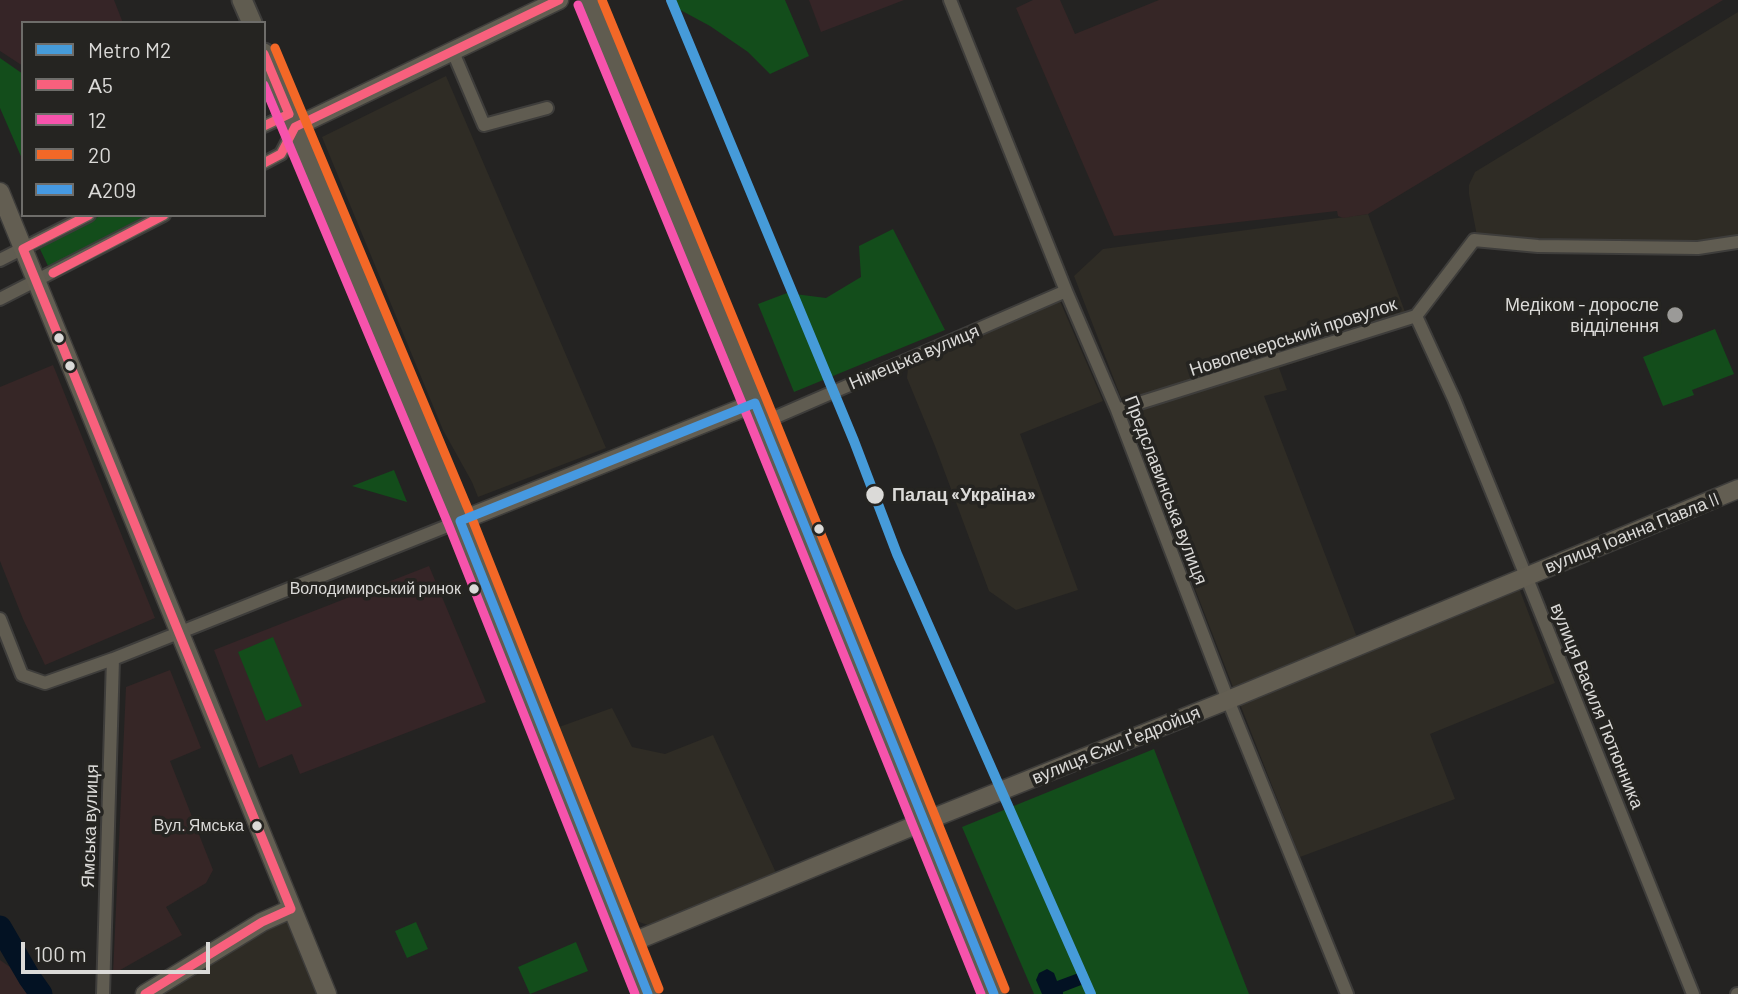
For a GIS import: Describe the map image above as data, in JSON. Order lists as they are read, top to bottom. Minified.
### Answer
{"streets":{"street":["Новопечерський провулок","Німецька вулиця","Предславинська вулиця","вулиця Іоанна Павла II","вулиця Василя Тютюнника","вулиця Єжи Ґедройця","Ямська вулиця"]},"crossings":[["Новопечерський провулок","Предславинська вулиця"],["Новопечерський провулок","вулиця Василя Тютюнника"],["Німецька вулиця","Предславинська вулиця"],["Предславинська вулиця","вулиця Єжи Ґедройця"],["вулиця Іоанна Павла II","вулиця Василя Тютюнника"],["вулиця Іоанна Павла II","вулиця Єжи Ґедройця"],["вулиця Василя Тютюнника","вулиця Єжи Ґедройця"]],"places":["Медіком - доросле відділення","Палац «Україна»","Володимирський ринок","Вул. Ямська"],"lines":["metro line M2","transit line А5","transit line 20","transit line 12","transit line А209"],"legend":["Metro M2","А5","12","20","А209"],"scale_bar":"100 m"}
